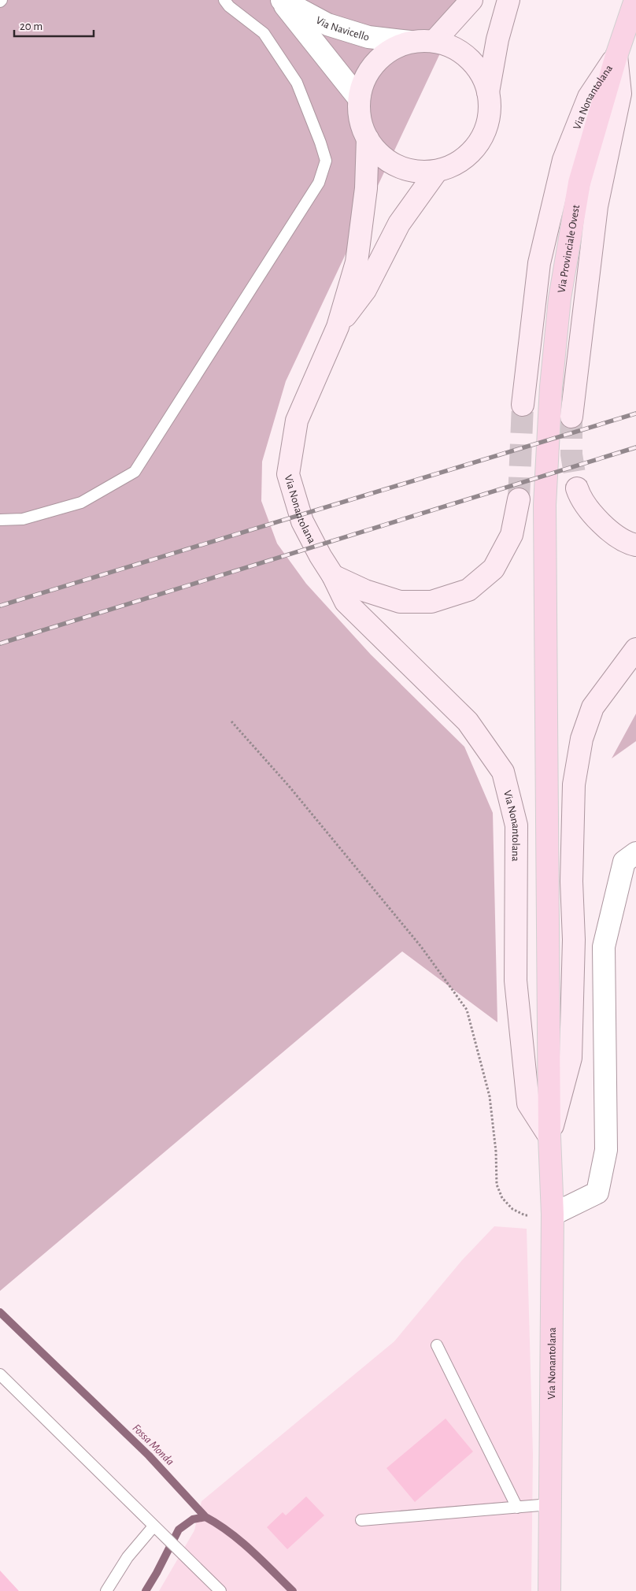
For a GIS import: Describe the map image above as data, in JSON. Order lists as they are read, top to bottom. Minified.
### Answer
{"streets":{"main road":["Via Nonantolana","Via Provinciale Ovest"],"street":["Via Navicello"]},"crossings":[["Via Navicello","Via Nonantolana"],["Via Nonantolana","Via Provinciale Ovest"]],"water":["Fossa Monda"],"scale_bar":"20 m"}
